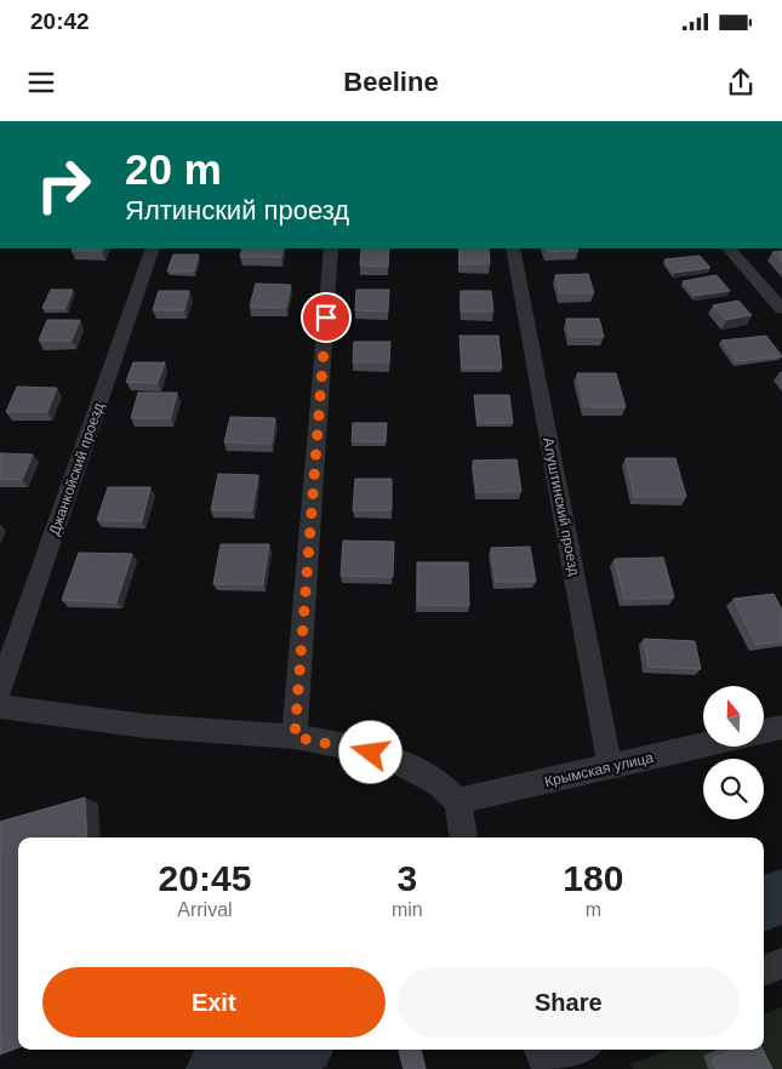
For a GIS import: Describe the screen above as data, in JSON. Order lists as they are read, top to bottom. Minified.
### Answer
{"streets":{"street":["Джанкойский проезд","Алуштинский проезд","Крымская улица"]},"crossings":[["Алуштинский проезд","Крымская улица"]],"north":"top","page":{"status":"20:42","header":"Beeline","turn":["20 m","Ялтинский проезд"],"eta":["20:45","Arrival","3","min","180","m"],"buttons":["Exit","Share"]}}
